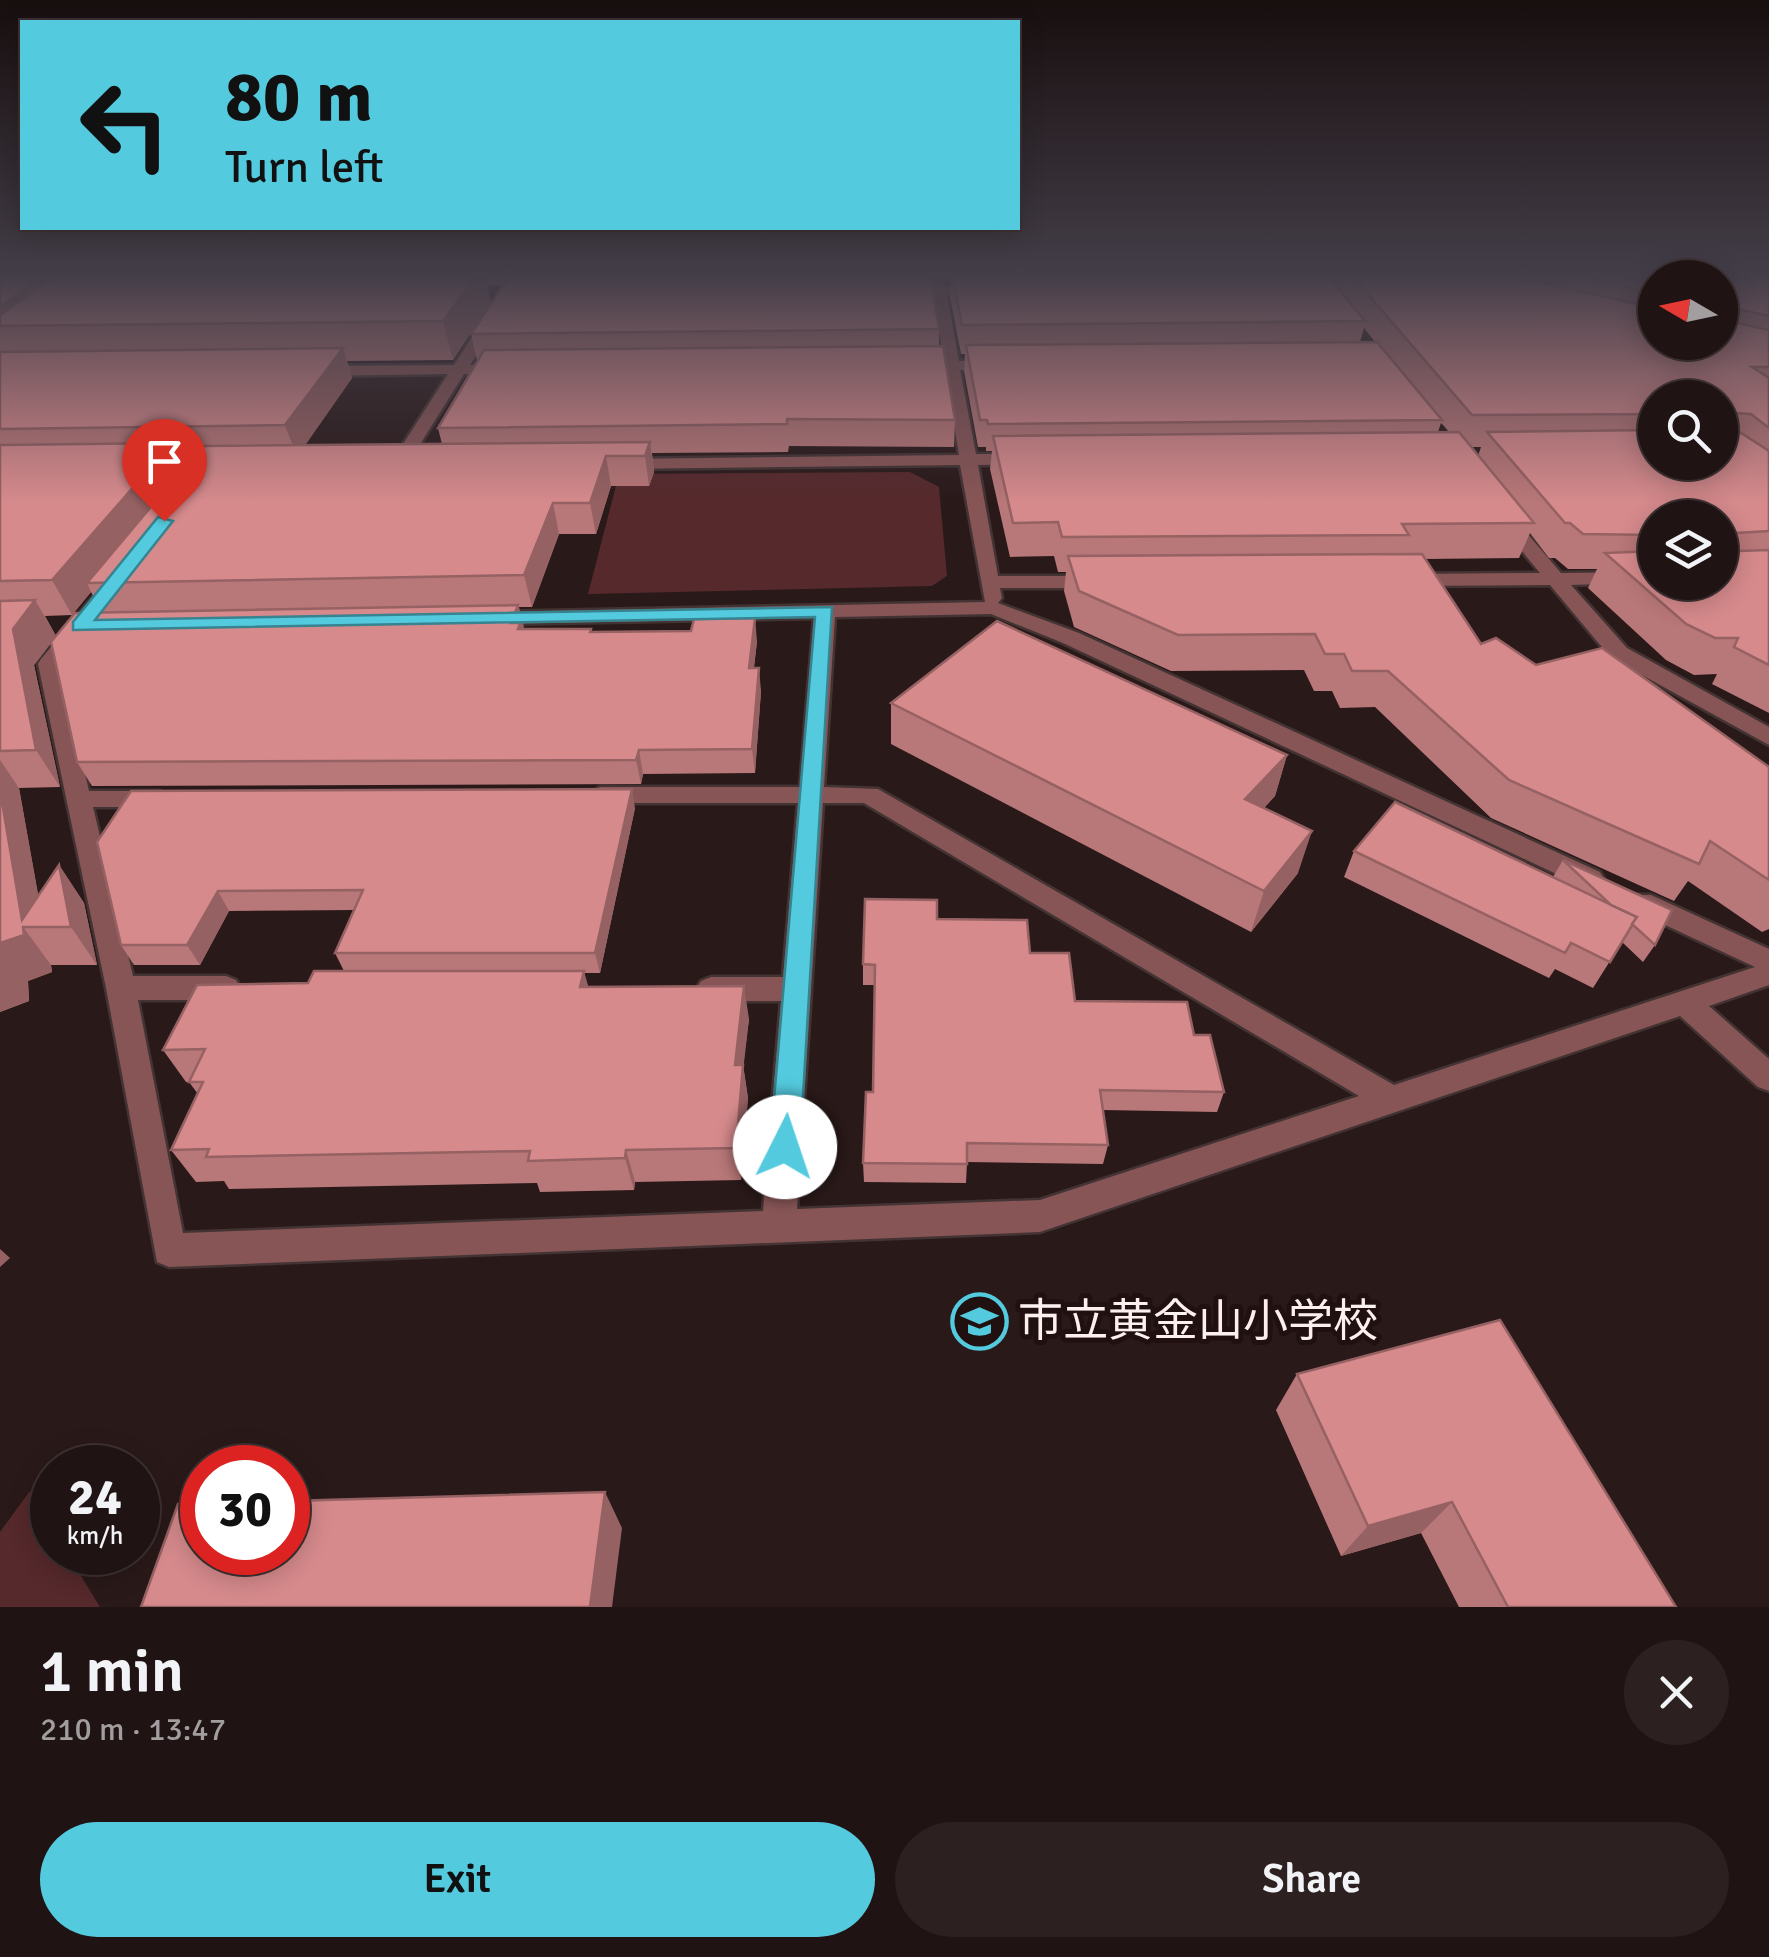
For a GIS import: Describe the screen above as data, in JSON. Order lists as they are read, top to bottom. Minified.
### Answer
{"places":{"school or university":["市立黄金山小学校"]},"north":"left","page":{"turn":["80 m","Turn left"],"speed":"24 km/h","limit":"30","heading":["1 min","210 m · 13:47"],"buttons":["Exit","Share"]}}
